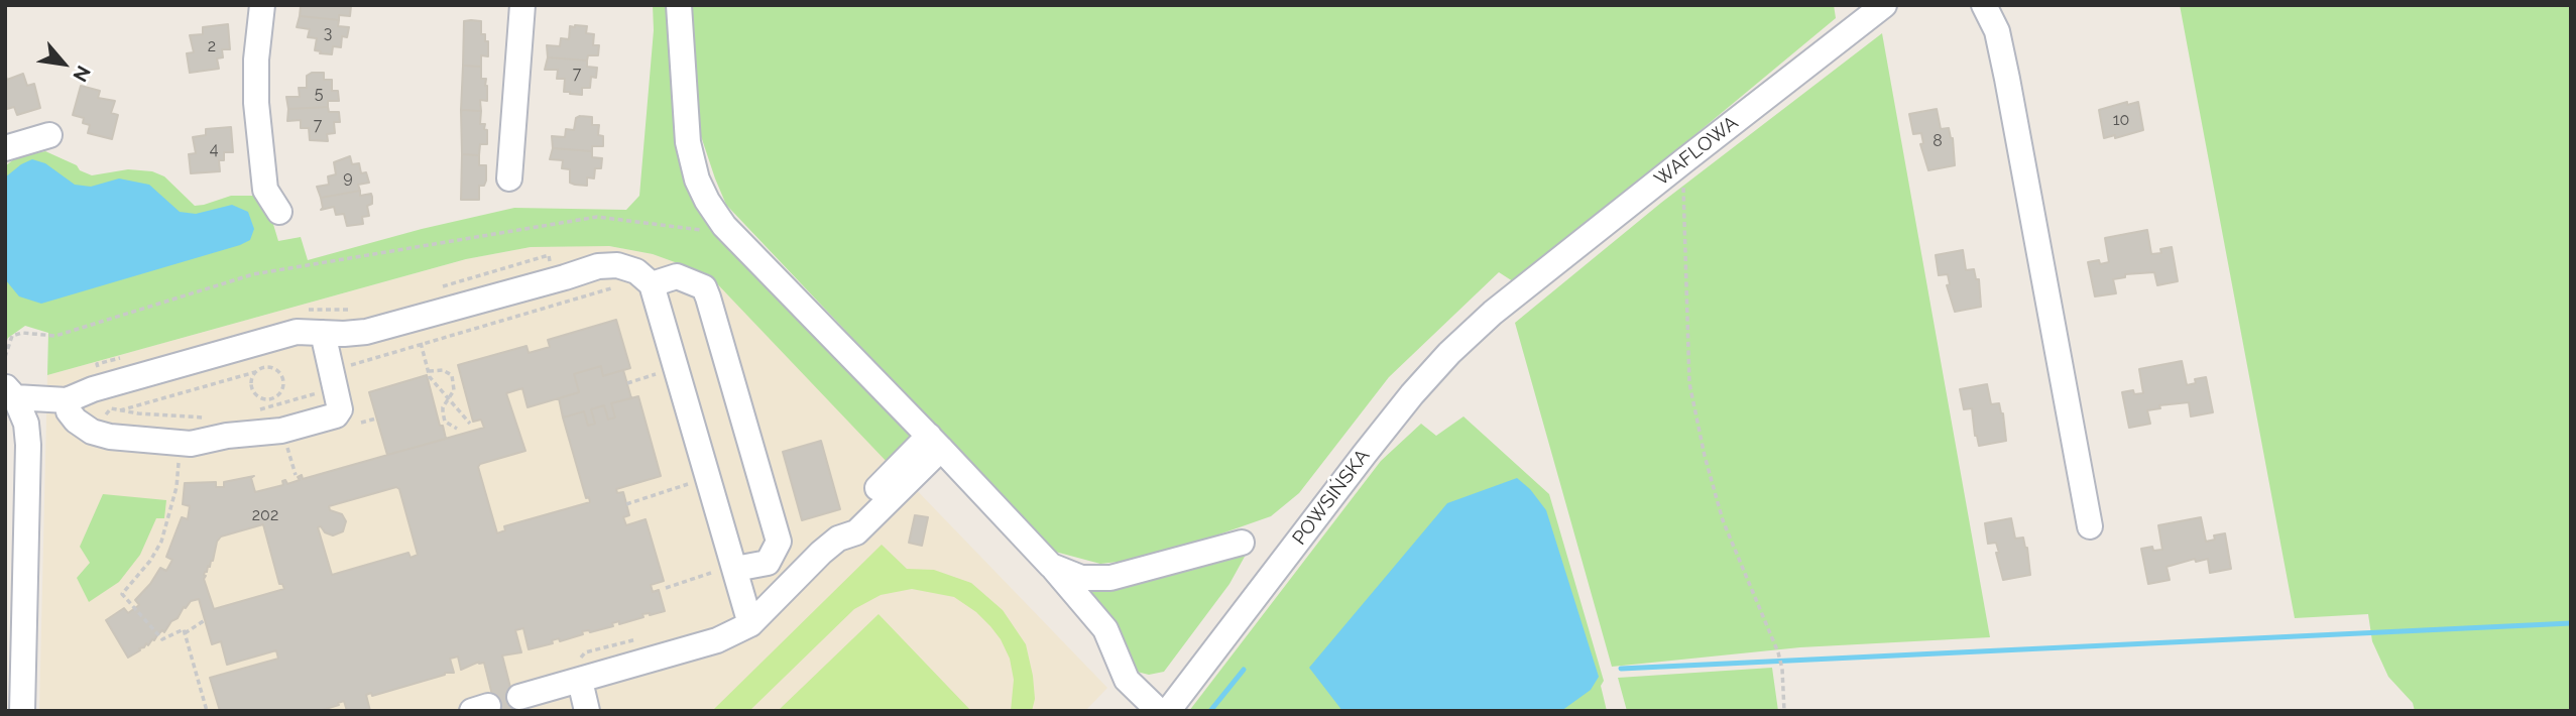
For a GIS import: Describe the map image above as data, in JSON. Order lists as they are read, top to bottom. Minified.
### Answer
{"streets":{"street":["WAFLOWA","POWSIŃSKA"]},"crossings":[["WAFLOWA","POWSIŃSKA"]],"house_numbers":["3","2","7","5","10","7","8","4","9","202"],"north":"bottom right"}
